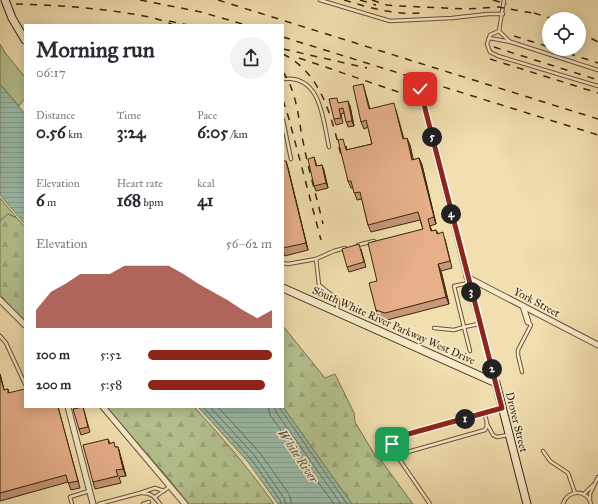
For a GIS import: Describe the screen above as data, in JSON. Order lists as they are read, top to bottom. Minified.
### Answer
{"streets":{"street":["York Street","South White River Parkway West Drive","Drover Street"]},"crossings":[["York Street","Drover Street"],["South White River Parkway West Drive","Drover Street"]],"water":["White River"],"page":{"heading":["Morning run","06:17"],"stats":[["Distance","0.56 km"],["Time","3:24"],["Pace","6:05 /km"],["Elevation","6 m"],["Heart rate","168 bpm"],["kcal","41"]],"pins":["5","4","3","2","1"],"chart":["Elevation","56–62 m"],"list":[{"name":"100 m","note":"5:52"},{"name":"200 m","note":"5:58"}]}}
